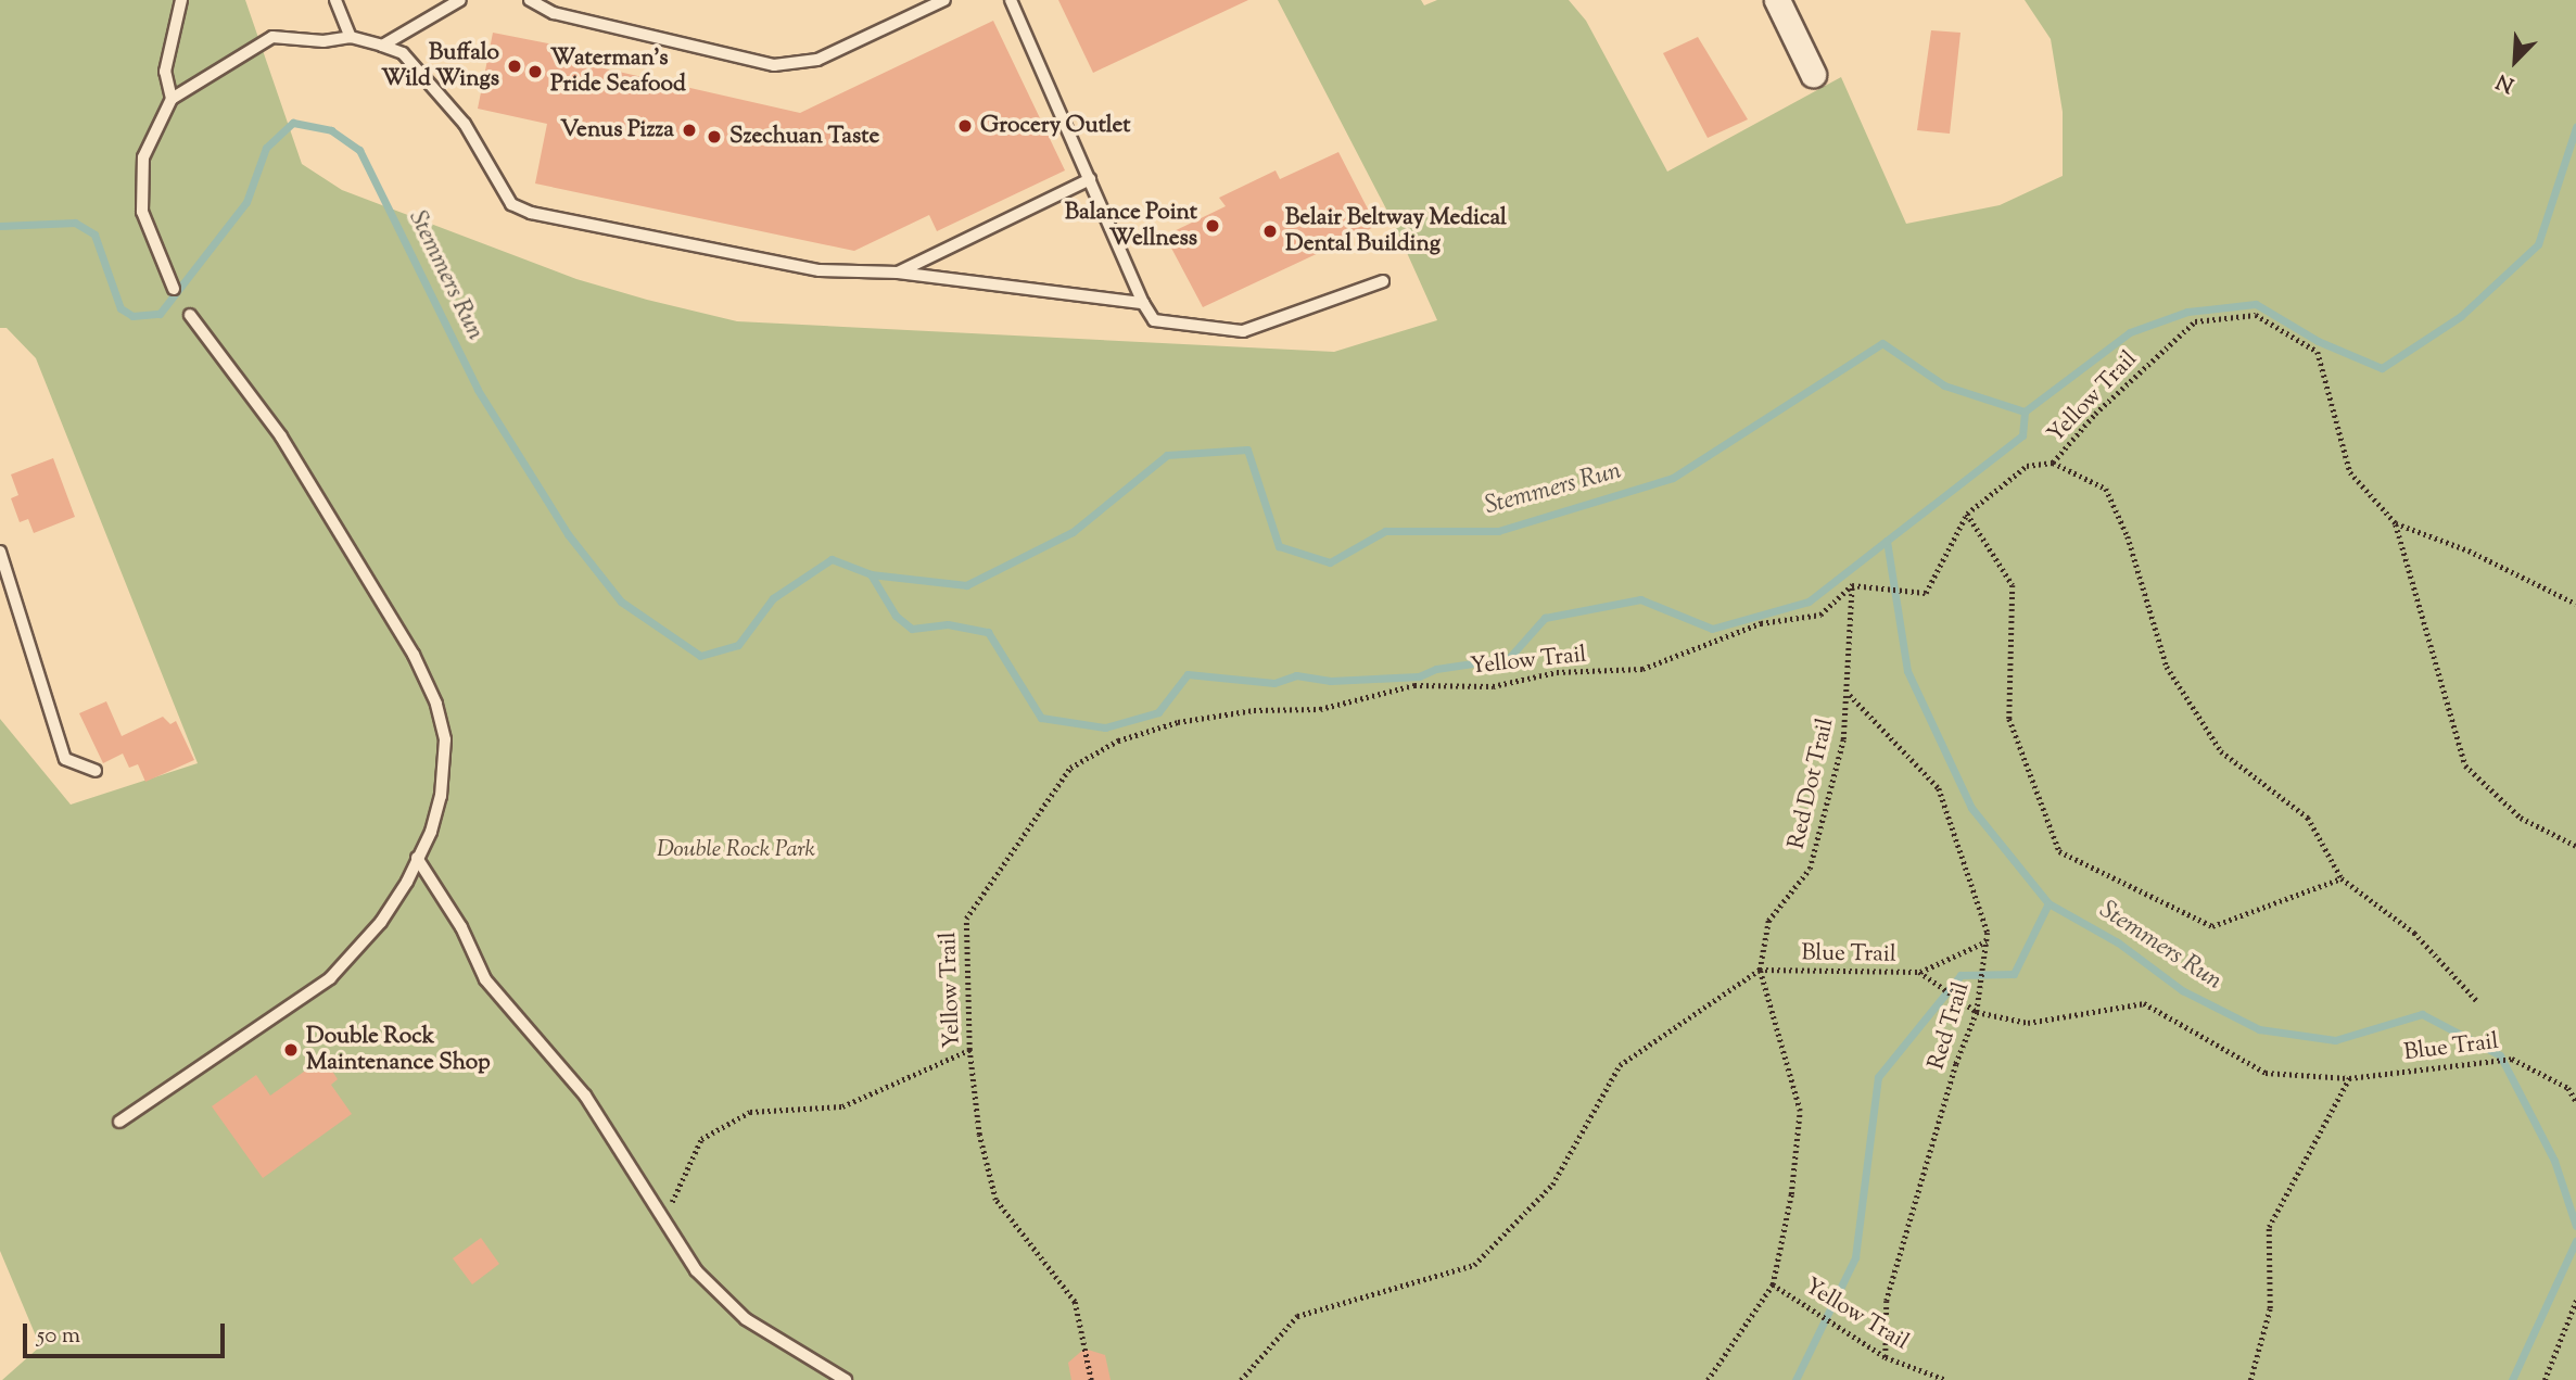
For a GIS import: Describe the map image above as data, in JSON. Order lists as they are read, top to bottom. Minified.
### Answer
{"streets":{"path":["Yellow Trail","Red Dot Trail","Blue Trail","Red Trail"]},"crossings":[["Yellow Trail","Red Dot Trail"],["Yellow Trail","Red Trail"],["Red Dot Trail","Blue Trail"],["Red Dot Trail","Red Trail"],["Blue Trail","Red Trail"]],"water":["Stemmers Run"],"parks":["Double Rock Park"],"places":["Buffalo Wild Wings","Waterman’s Pride Seafood","Grocery Outlet","Venus Pizza","Szechuan Taste","Balance Point Wellness","Belair Beltway Medical Dental Building","Double Rock Maintenance Shop"],"scale_bar":"50 m","north":"bottom left"}
